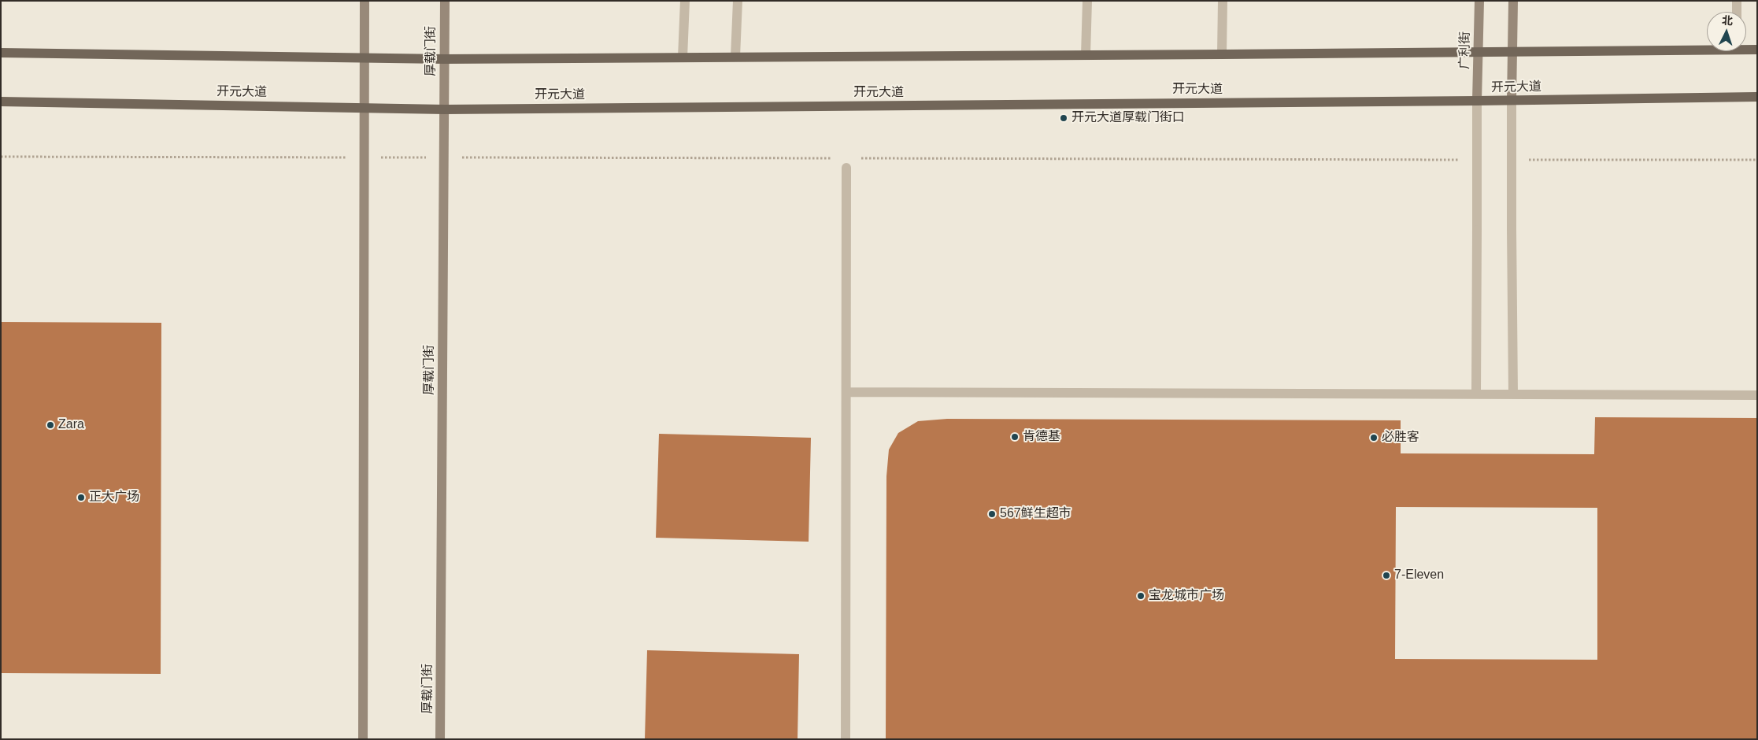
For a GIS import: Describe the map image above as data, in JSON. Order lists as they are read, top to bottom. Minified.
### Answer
{"streets":{"main road":["广利街","厚载门街","开元大道"]},"crossings":[["广利街","开元大道"],["厚载门街","开元大道"]],"places":["开元大道厚载门街口","Zara","肯德基","必胜客","正大广场","567鲜生超市","7-Eleven","宝龙城市广场"],"north":"top"}
